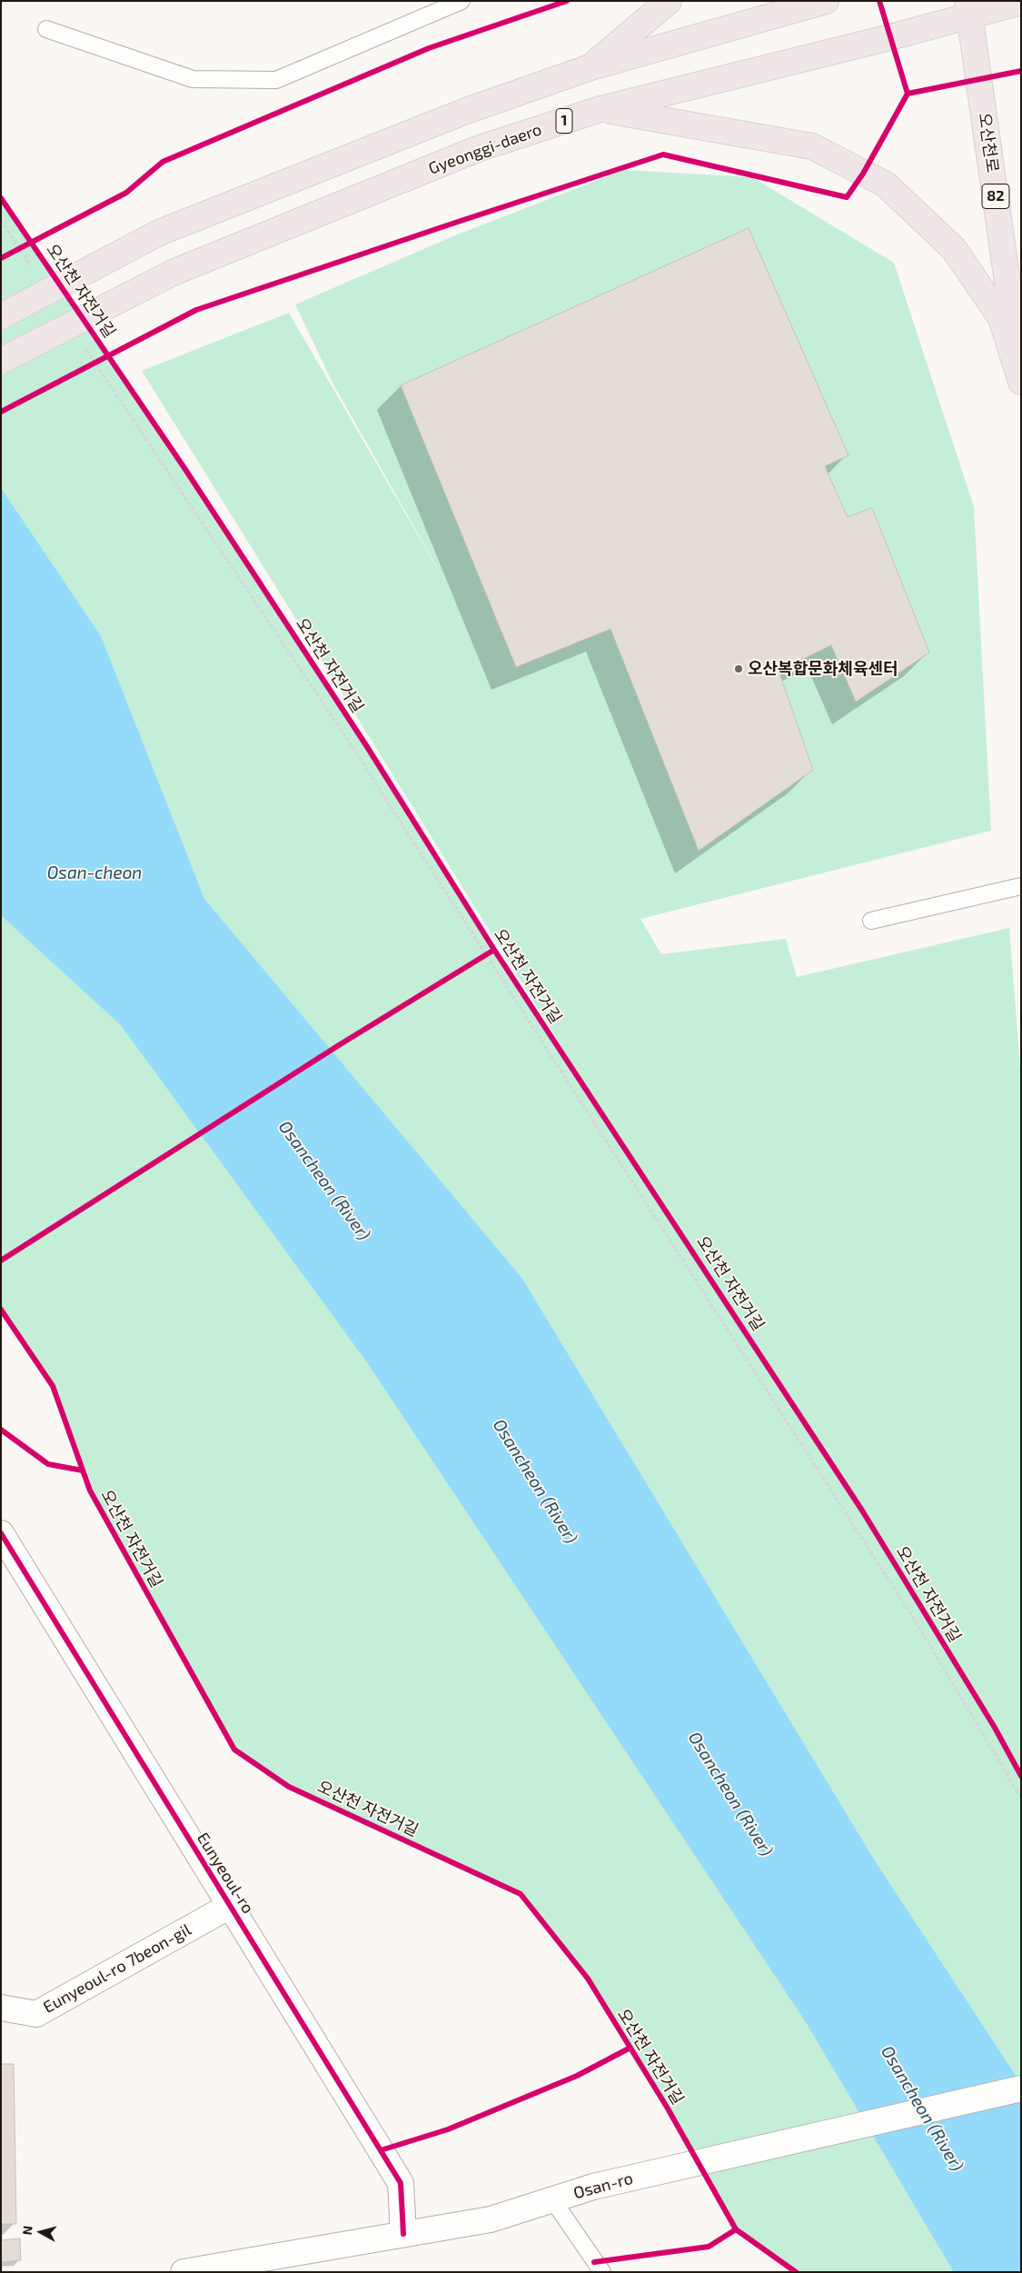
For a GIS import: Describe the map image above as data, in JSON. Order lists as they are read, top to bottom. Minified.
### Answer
{"streets":{"main road":["1","오산천로","Gyeonggi-daero","82"],"street":["Eunyeoul-ro","Eunyeoul-ro 7beon-gil","Osan-ro"],"cycle path":["오산천 자전거길"]},"crossings":[["오산천로","Gyeonggi-daero"],["Eunyeoul-ro","Eunyeoul-ro 7beon-gil"],["Eunyeoul-ro","Osan-ro"]],"water":["Osan-cheon","Osancheon (River)"],"places":["오산복합문화체육센터"],"north":"left"}
